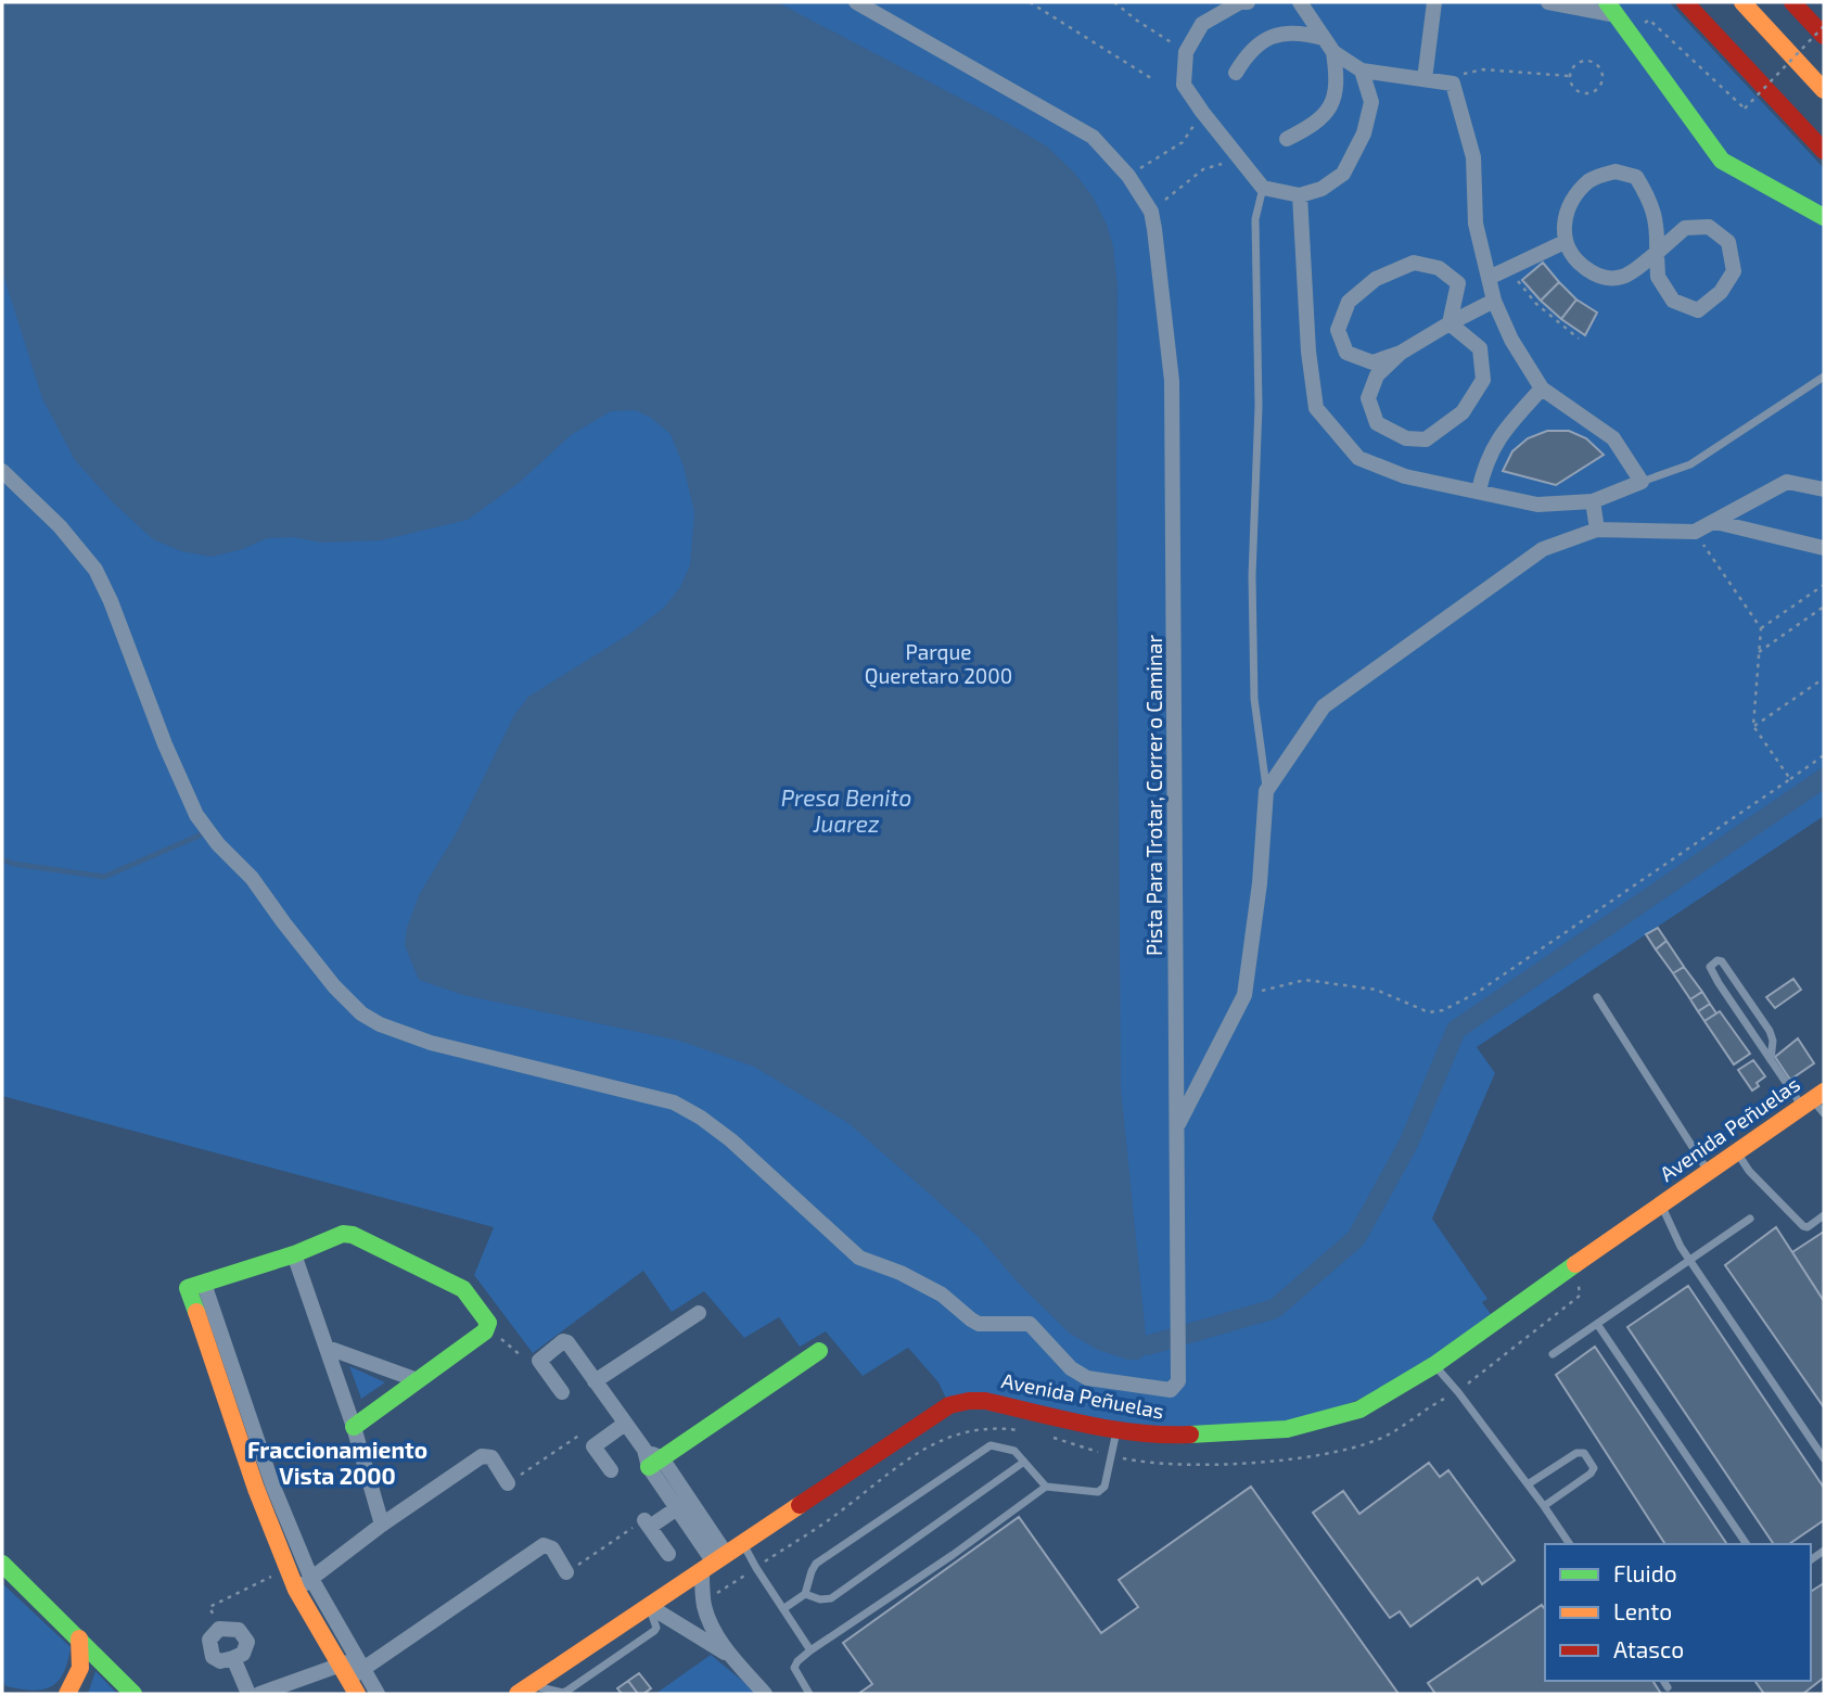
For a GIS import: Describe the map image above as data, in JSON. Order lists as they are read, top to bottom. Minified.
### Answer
{"streets":{"street":["Pista Para Trotar, Correr o Caminar","Avenida Peñuelas"]},"districts":["Fraccionamiento Vista 2000"],"water":["Presa Benito Juarez"],"parks":["Parque Queretaro 2000"],"legend":["Fluido","Lento","Atasco"]}
